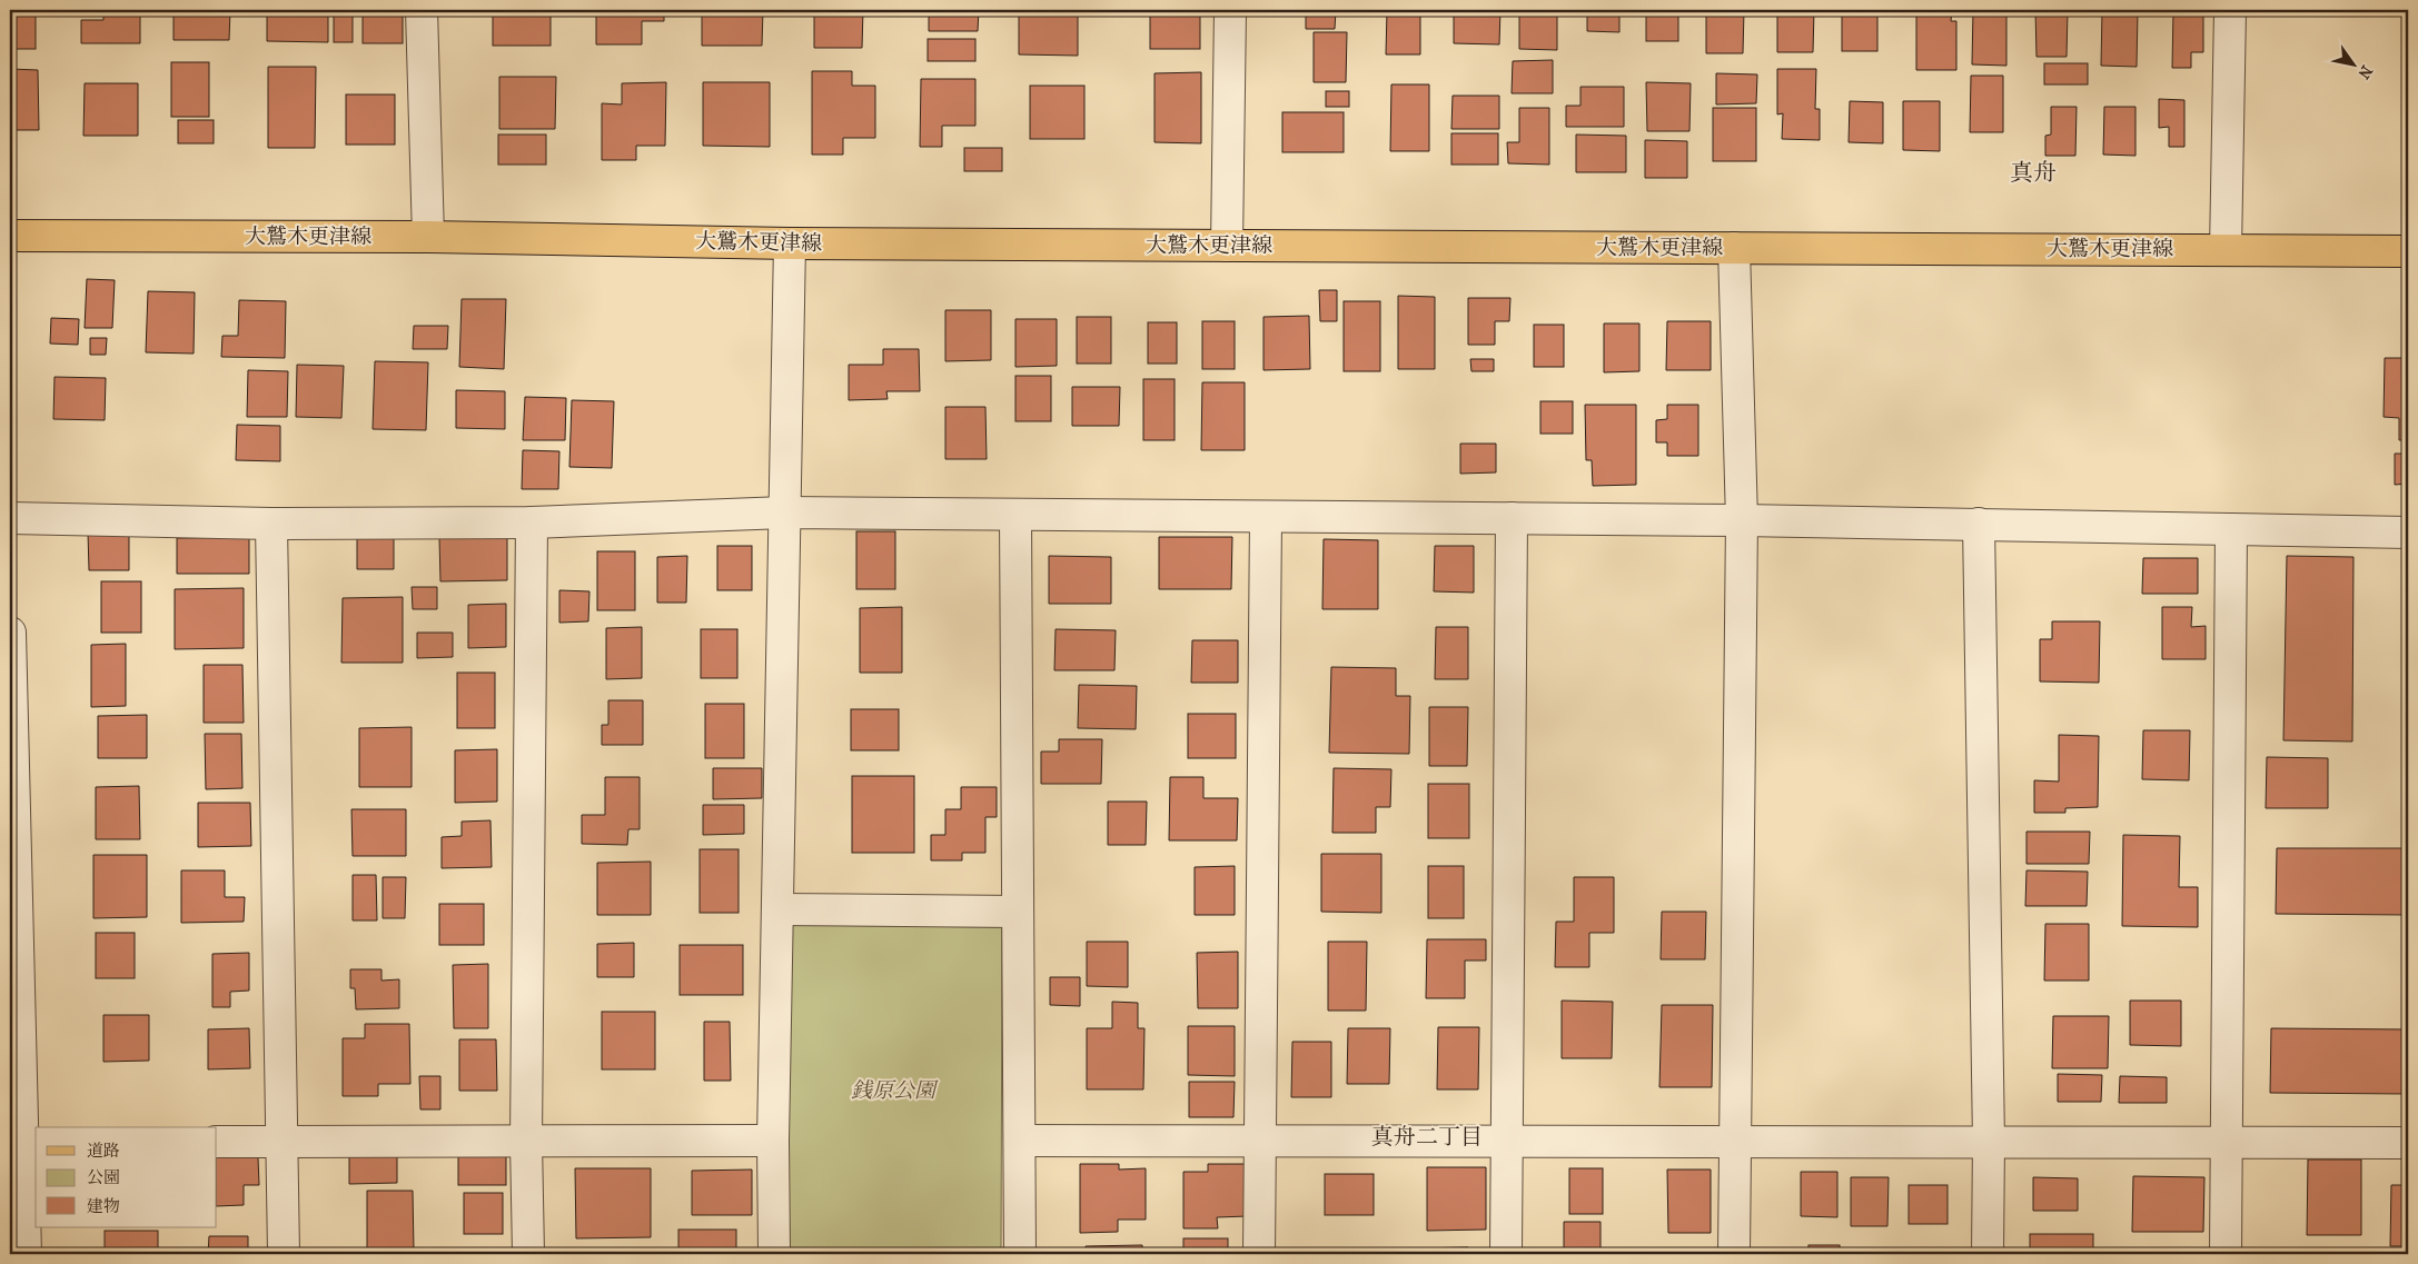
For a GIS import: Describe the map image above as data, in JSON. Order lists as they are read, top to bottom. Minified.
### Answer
{"streets":{"main road":["大鷲木更津線"]},"districts":["真舟","真舟二丁目"],"parks":["銭原公園"],"legend":["道路","公園","建物"],"north":"bottom right"}
